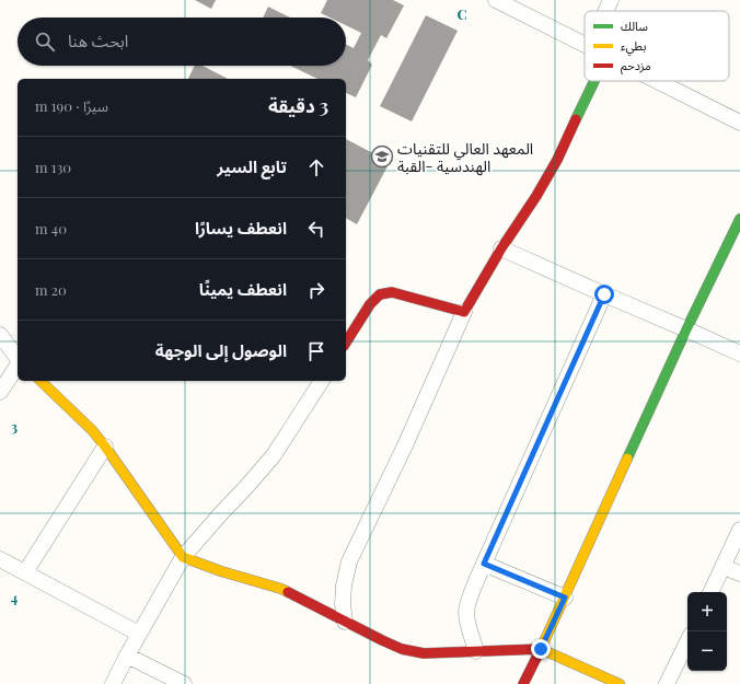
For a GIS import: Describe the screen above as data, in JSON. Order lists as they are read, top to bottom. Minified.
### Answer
{"places":{"school or university":["المعهد العالي للتقنيات الهندسية -القبة"]},"legend":["سالك","بطيء","مزدحم"],"page":{"search":"ابحث هنا","heading":["3 دقيقة","سيرًا · 190 m"],"list":[["تابع السير","130 m"],["انعطف يسارًا","40 m"],["انعطف يمينًا","20 m"],"الوصول إلى الوجهة"],"map_buttons":["+","−"]},"grid":{"columns":["C"],"rows":["3","4"]}}
